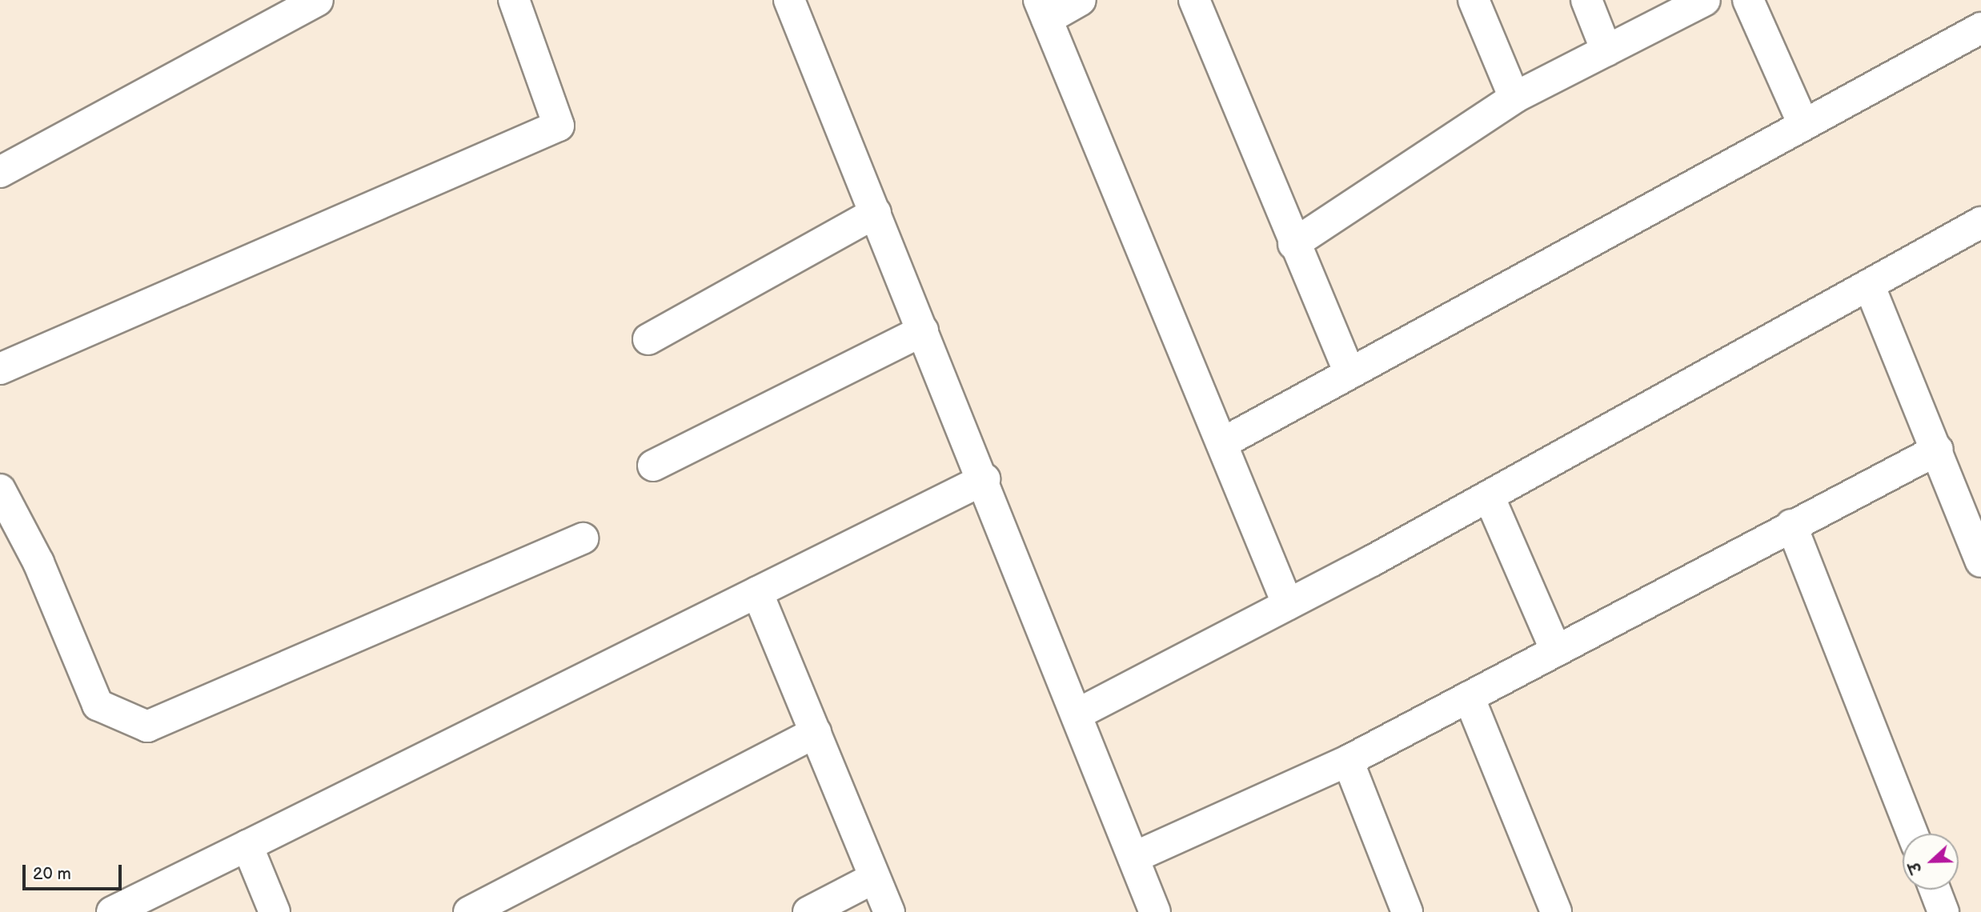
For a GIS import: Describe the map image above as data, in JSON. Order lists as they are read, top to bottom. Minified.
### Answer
{"scale_bar":"20 m","north":"left"}
